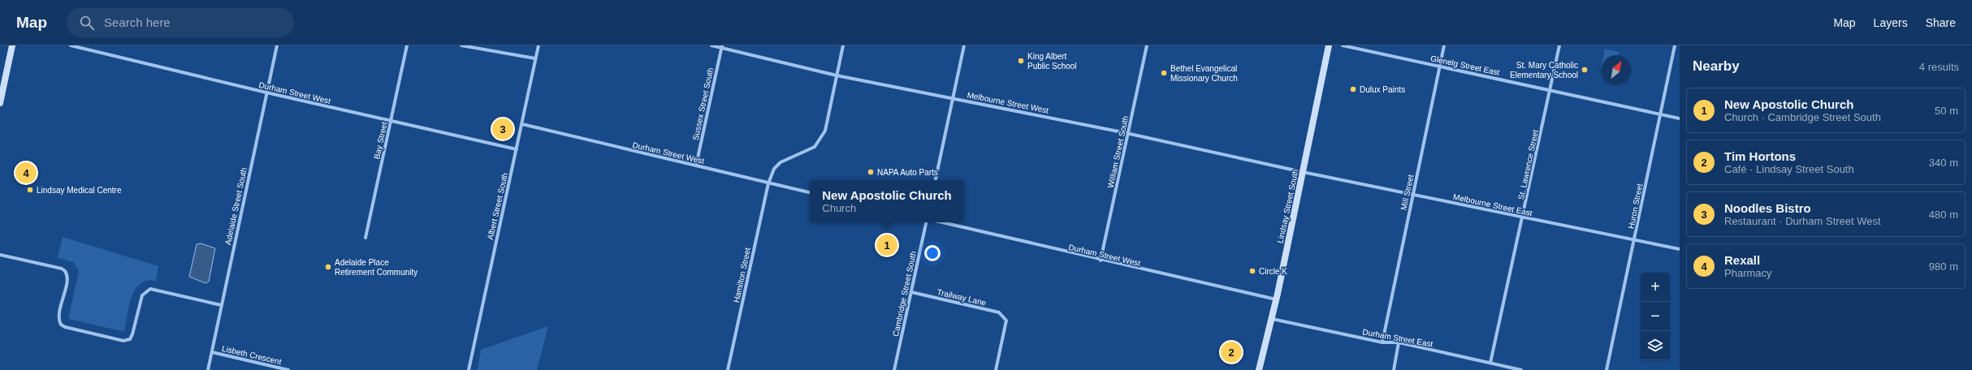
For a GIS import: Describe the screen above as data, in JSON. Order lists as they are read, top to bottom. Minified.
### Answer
{"streets":{"main road":["Lindsay Street South"],"street":["Glenelg Street East","Durham Street West","Melbourne Street West","Sussex Street South","Bay Street","William Street South","St. Lawrence Street","Mill Street","Melbourne Street East","Adelaide Street South","Albert Street South","Huron Street","Hamilton Street","Cambridge Street South","Trailway Lane","Durham Street East","Lisbeth Crescent"]},"crossings":[["Glenelg Street East","St. Lawrence Street"],["Glenelg Street East","Mill Street"],["Glenelg Street East","Huron Street"],["Durham Street West","Sussex Street South"],["Durham Street West","Bay Street"],["Durham Street West","William Street South"],["Durham Street West","Adelaide Street South"],["Durham Street West","Albert Street South"],["Durham Street West","Lindsay Street South"],["Durham Street West","Hamilton Street"],["Melbourne Street West","Sussex Street South"],["Melbourne Street West","William Street South"],["Melbourne Street West","Melbourne Street East"],["Melbourne Street West","Lindsay Street South"],["Melbourne Street West","Hamilton Street"],["St. Lawrence Street","Melbourne Street East"],["St. Lawrence Street","Durham Street East"],["Mill Street","Melbourne Street East"],["Mill Street","Durham Street East"],["Melbourne Street East","Lindsay Street South"],["Melbourne Street East","Huron Street"],["Adelaide Street South","Lisbeth Crescent"],["Lindsay Street South","Durham Street East"],["Cambridge Street South","Trailway Lane"]],"places":["King Albert Public School","St. Mary Catholic Elementary School","Bethel Evangelical Missionary Church","Dulux Paints","NAPA Auto Parts","Lindsay Medical Centre","Adelaide Place Retirement Community","Circle K"],"north":"top right","page":{"header":"Map","search":"Search here","nav":["Map","Layers","Share"],"heading":["Nearby","4 results"],"list":[{"mark":"1","name":"New Apostolic Church","note":"Church · Cambridge Street South","value":"50 m"},{"mark":"2","name":"Tim Hortons","note":"Café · Lindsay Street South","value":"340 m"},{"mark":"3","name":"Noodles Bistro","note":"Restaurant · Durham Street West","value":"480 m"},{"mark":"4","name":"Rexall","note":"Pharmacy","value":"980 m"}],"pins":["3","4","1","2"],"popup":["New Apostolic Church","Church"],"map_buttons":["+","−"]}}
